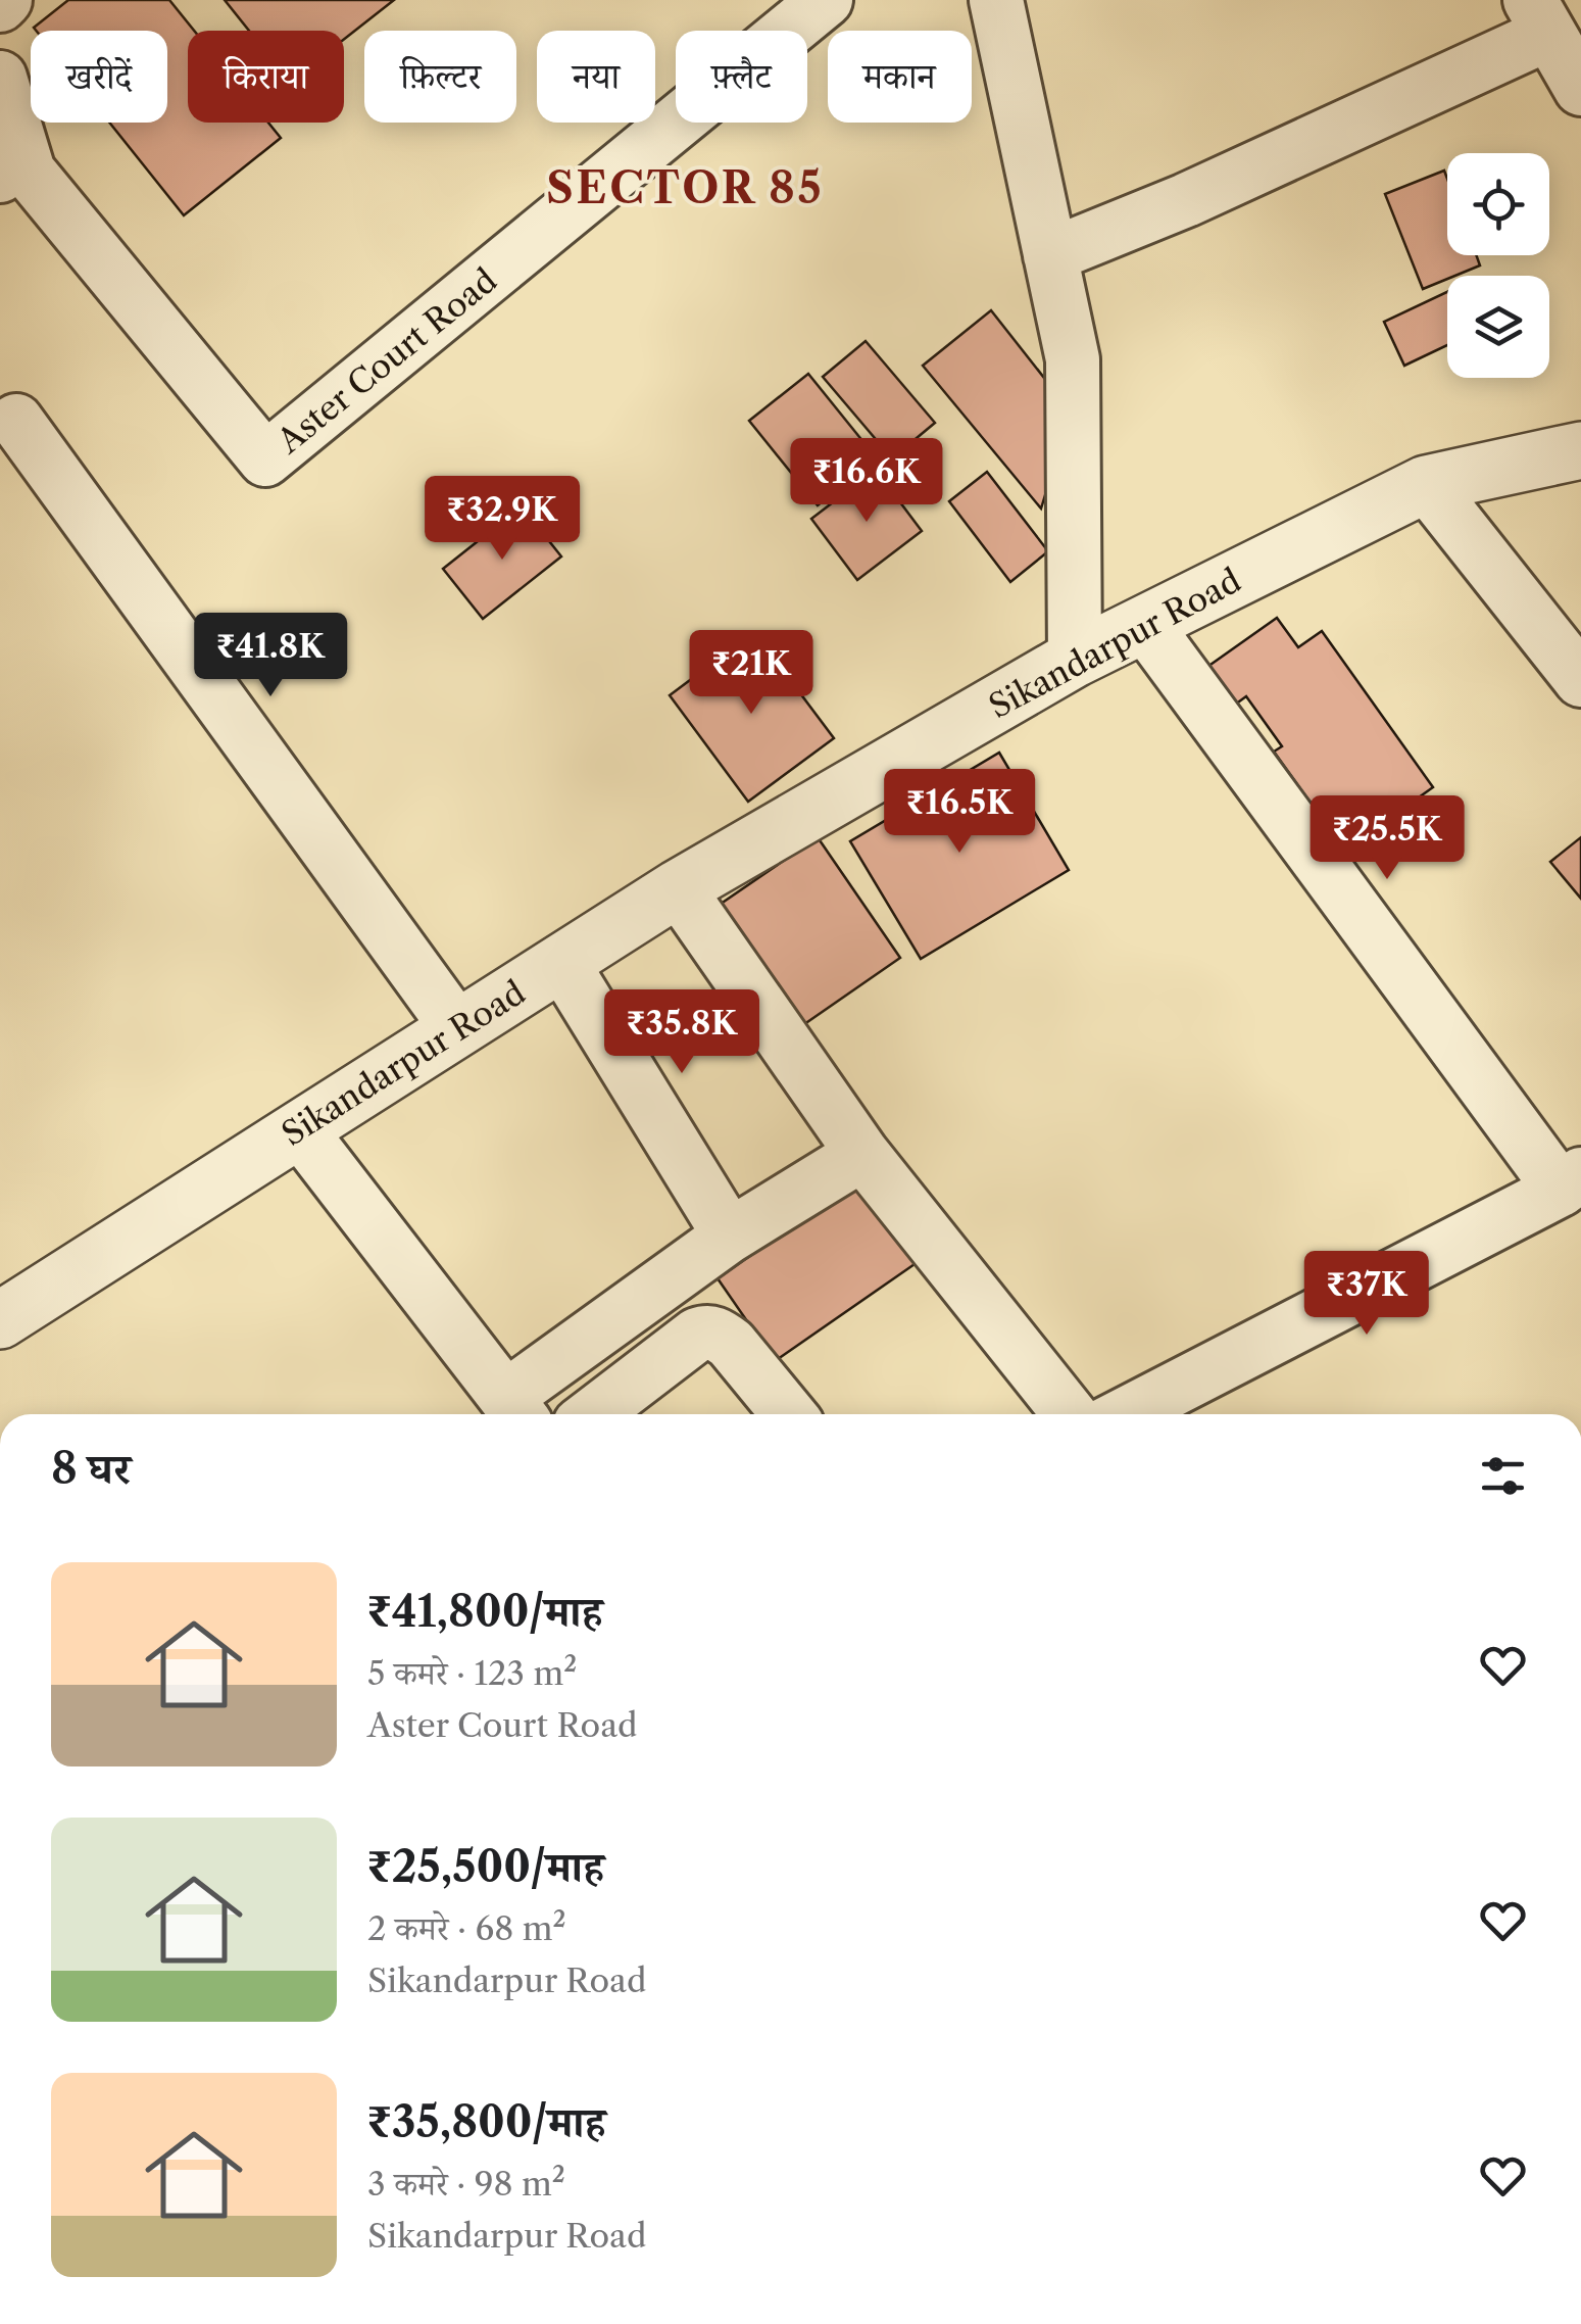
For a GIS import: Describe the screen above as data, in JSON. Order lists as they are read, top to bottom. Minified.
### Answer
{"streets":{"street":["Aster Court Road","Sikandarpur Road"]},"districts":["SECTOR 85"],"page":{"chip":["खरीदें","किराया","फ़िल्टर","नया","फ़्लैट","मकान"],"price":["₹16.6K","₹32.9K","₹41.8K","₹21K","₹16.5K","₹25.5K","₹35.8K","₹37K"],"heading":"8 घर","list":[{"name":"₹41,800/माह","note":"5 कमरे · 123 m² · Aster Court Road"},{"name":"₹25,500/माह","note":"2 कमरे · 68 m² · Sikandarpur Road"},{"name":"₹35,800/माह","note":"3 कमरे · 98 m² · Sikandarpur Road"}]}}
